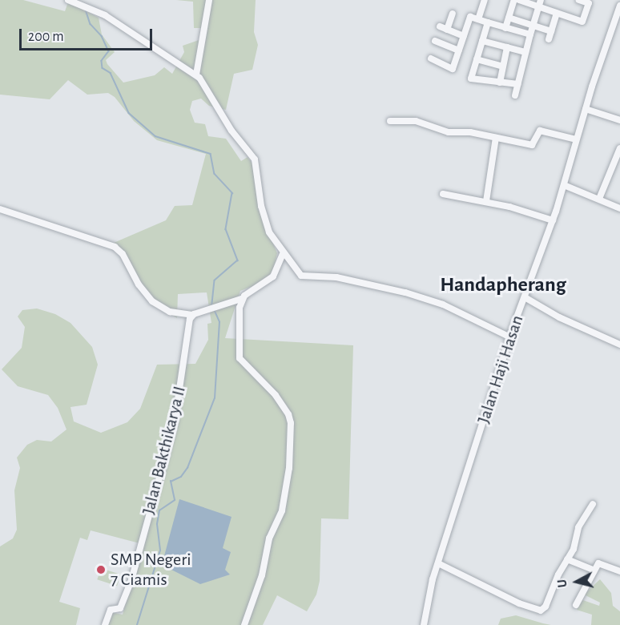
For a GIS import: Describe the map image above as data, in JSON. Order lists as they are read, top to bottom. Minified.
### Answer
{"streets":{"street":["Jalan Haji Hasan","Jalan Bakthikarya II"]},"districts":["Handapherang"],"places":["SMP Negeri 7 Ciamis"],"scale_bar":"200 m","north":"left"}
